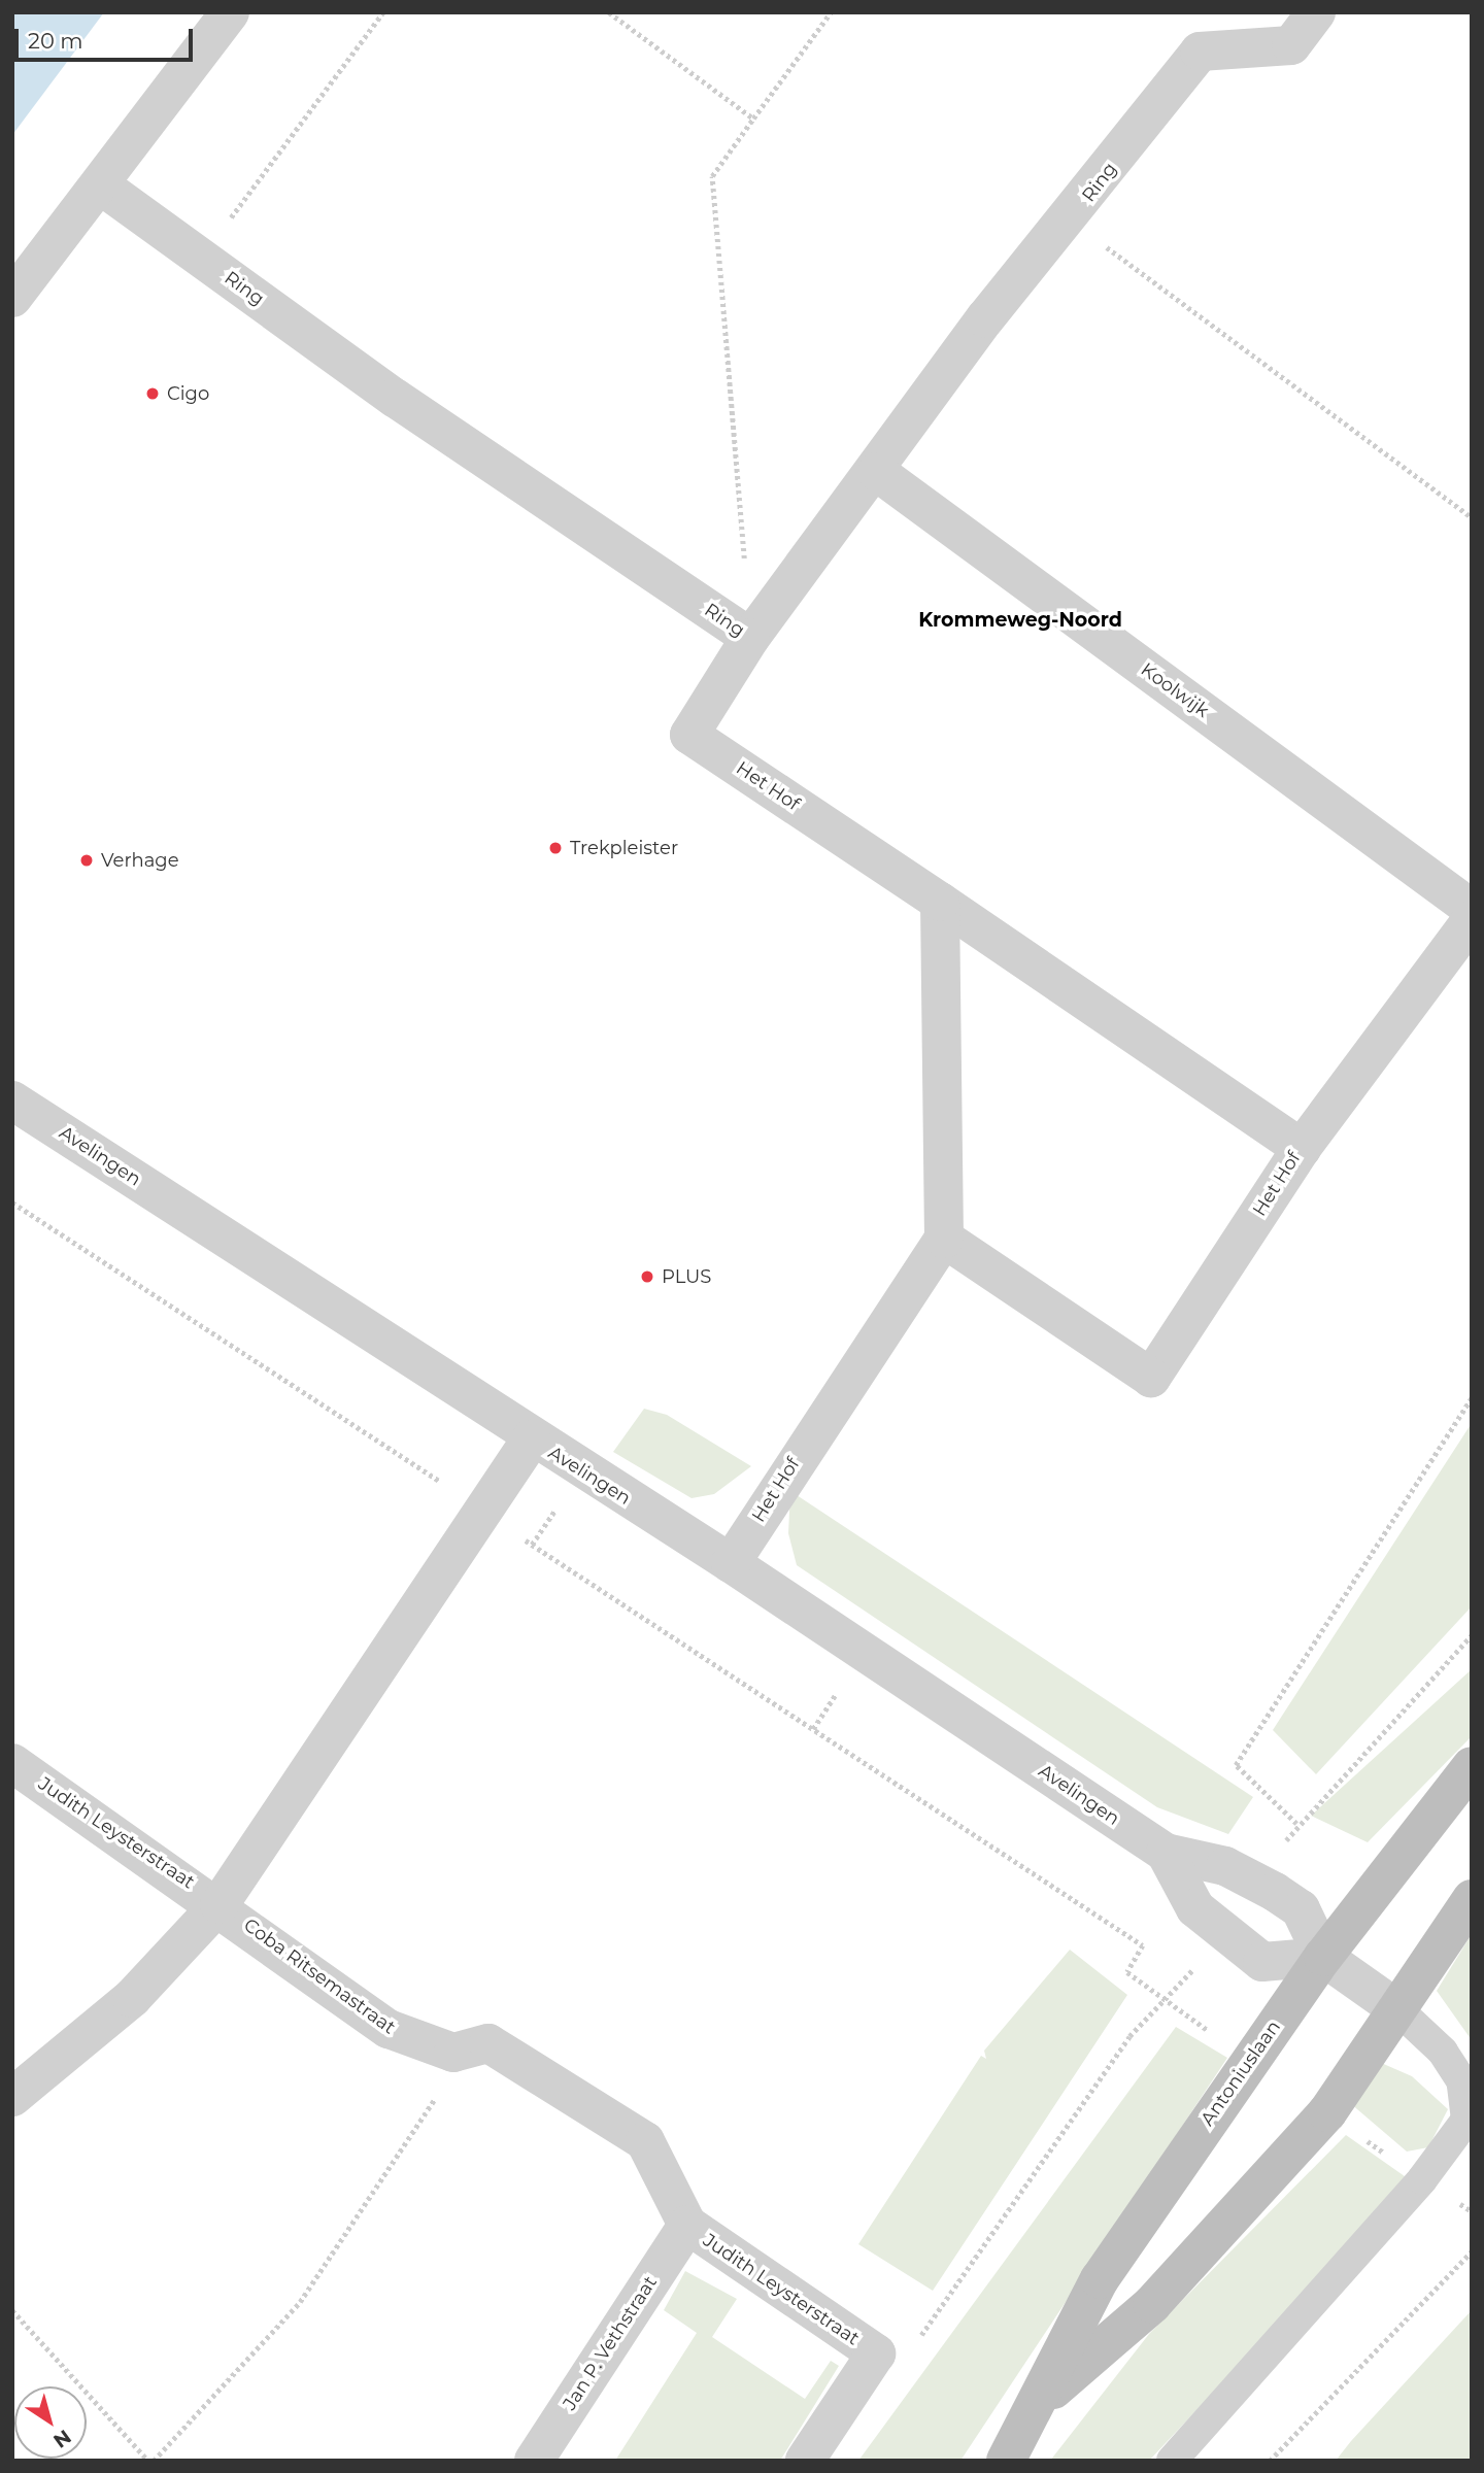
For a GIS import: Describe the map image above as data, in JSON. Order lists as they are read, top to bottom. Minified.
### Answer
{"streets":{"main road":["Antoniuslaan"],"street":["Ring","Koolwijk","Het Hof","Avelingen","Judith Leysterstraat","Coba Ritsemastraat","Jan P. Vethstraat"]},"crossings":[["Ring","Koolwijk"],["Ring","Het Hof"],["Het Hof","Avelingen"],["Avelingen","Antoniuslaan"],["Judith Leysterstraat","Coba Ritsemastraat"],["Judith Leysterstraat","Jan P. Vethstraat"],["Coba Ritsemastraat","Jan P. Vethstraat"]],"districts":["Krommeweg-Noord"],"places":["Cigo","Trekpleister","Verhage","PLUS"],"scale_bar":"20 m","north":"bottom right"}
